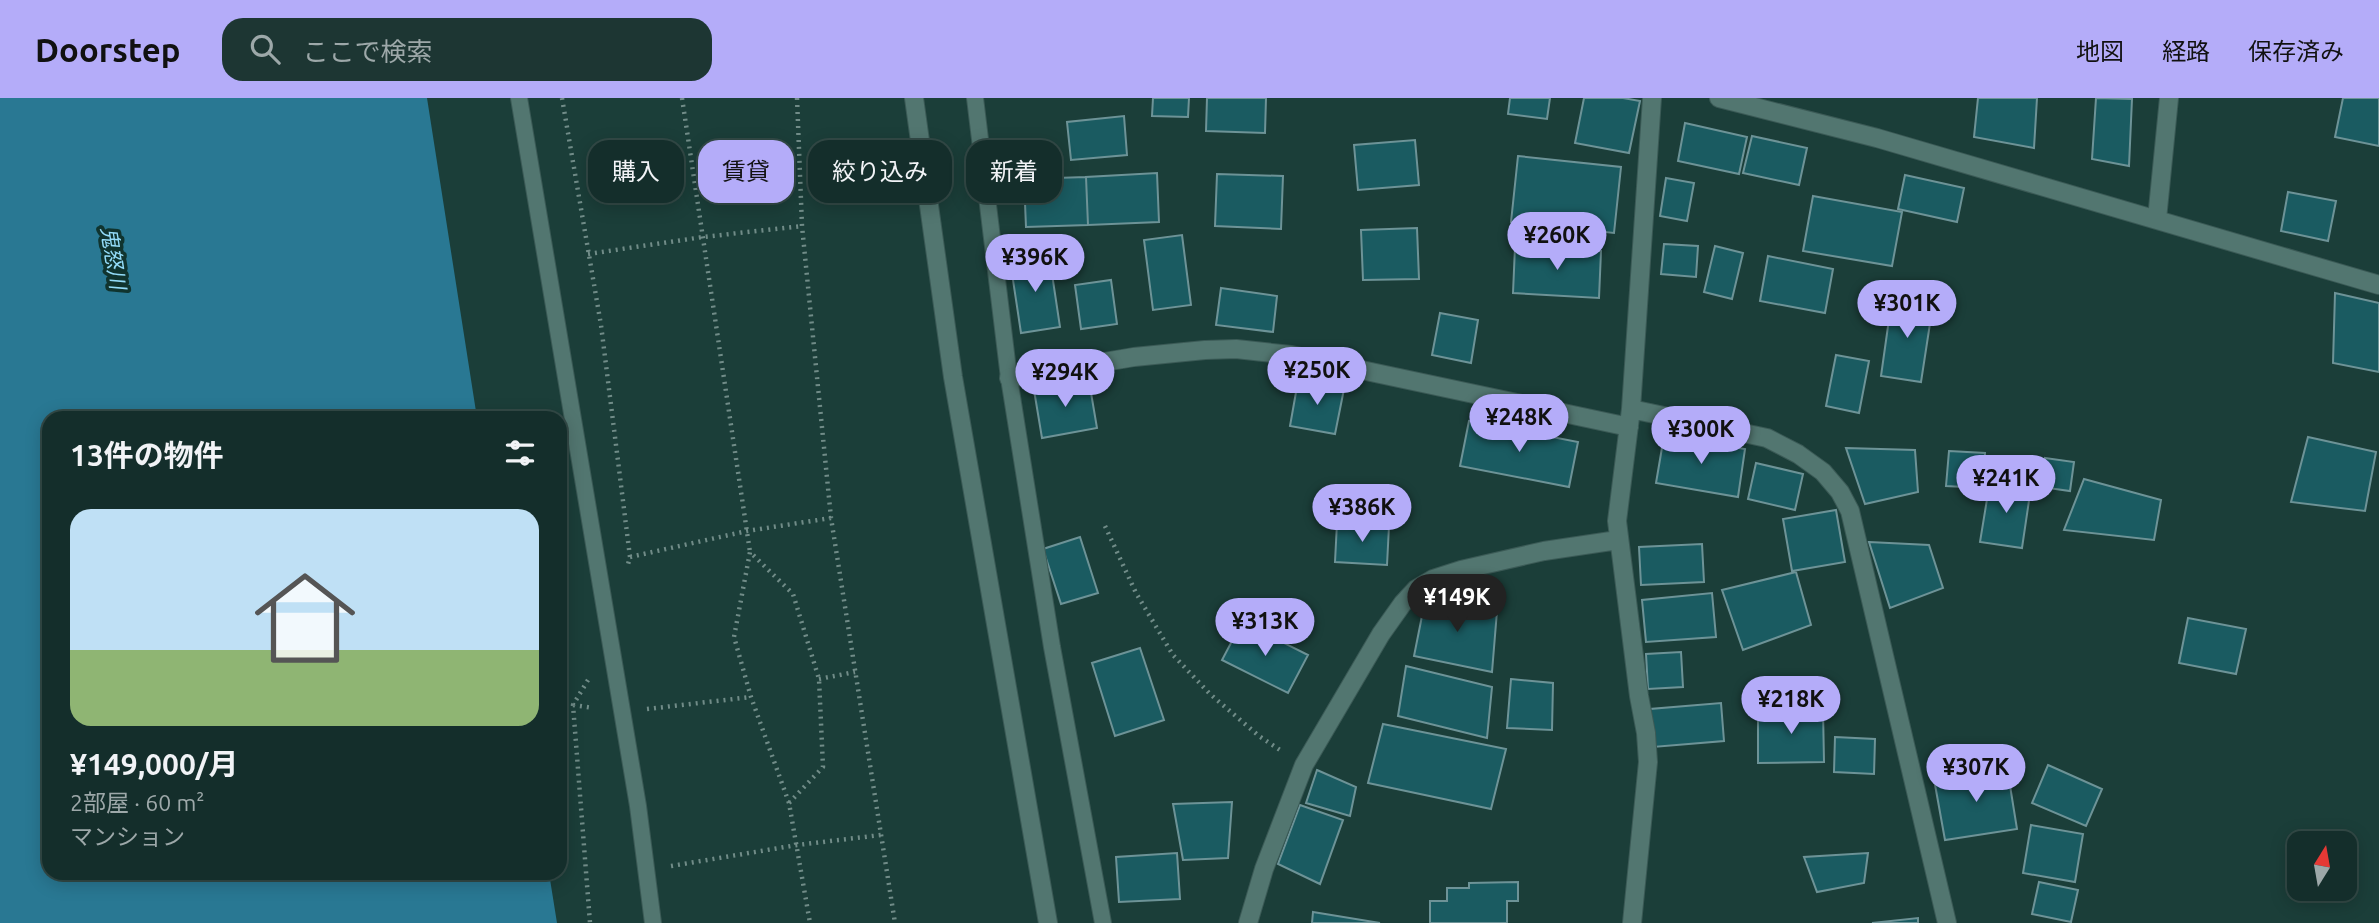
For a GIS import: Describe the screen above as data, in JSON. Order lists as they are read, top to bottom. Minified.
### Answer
{"water":["鬼怒川"],"north":"top","page":{"header":"Doorstep","search":"ここで検索","nav":["地図","経路","保存済み"],"chip":["購入","賃貸","絞り込み","新着"],"price":["¥260K","¥396K","¥301K","¥250K","¥294K","¥248K","¥300K","¥241K","¥386K","¥149K","¥313K","¥218K","¥307K"],"heading":"13件の物件","list":[{"name":"¥149,000/月","note":"2部屋 · 60 m² · マンション"}]}}
